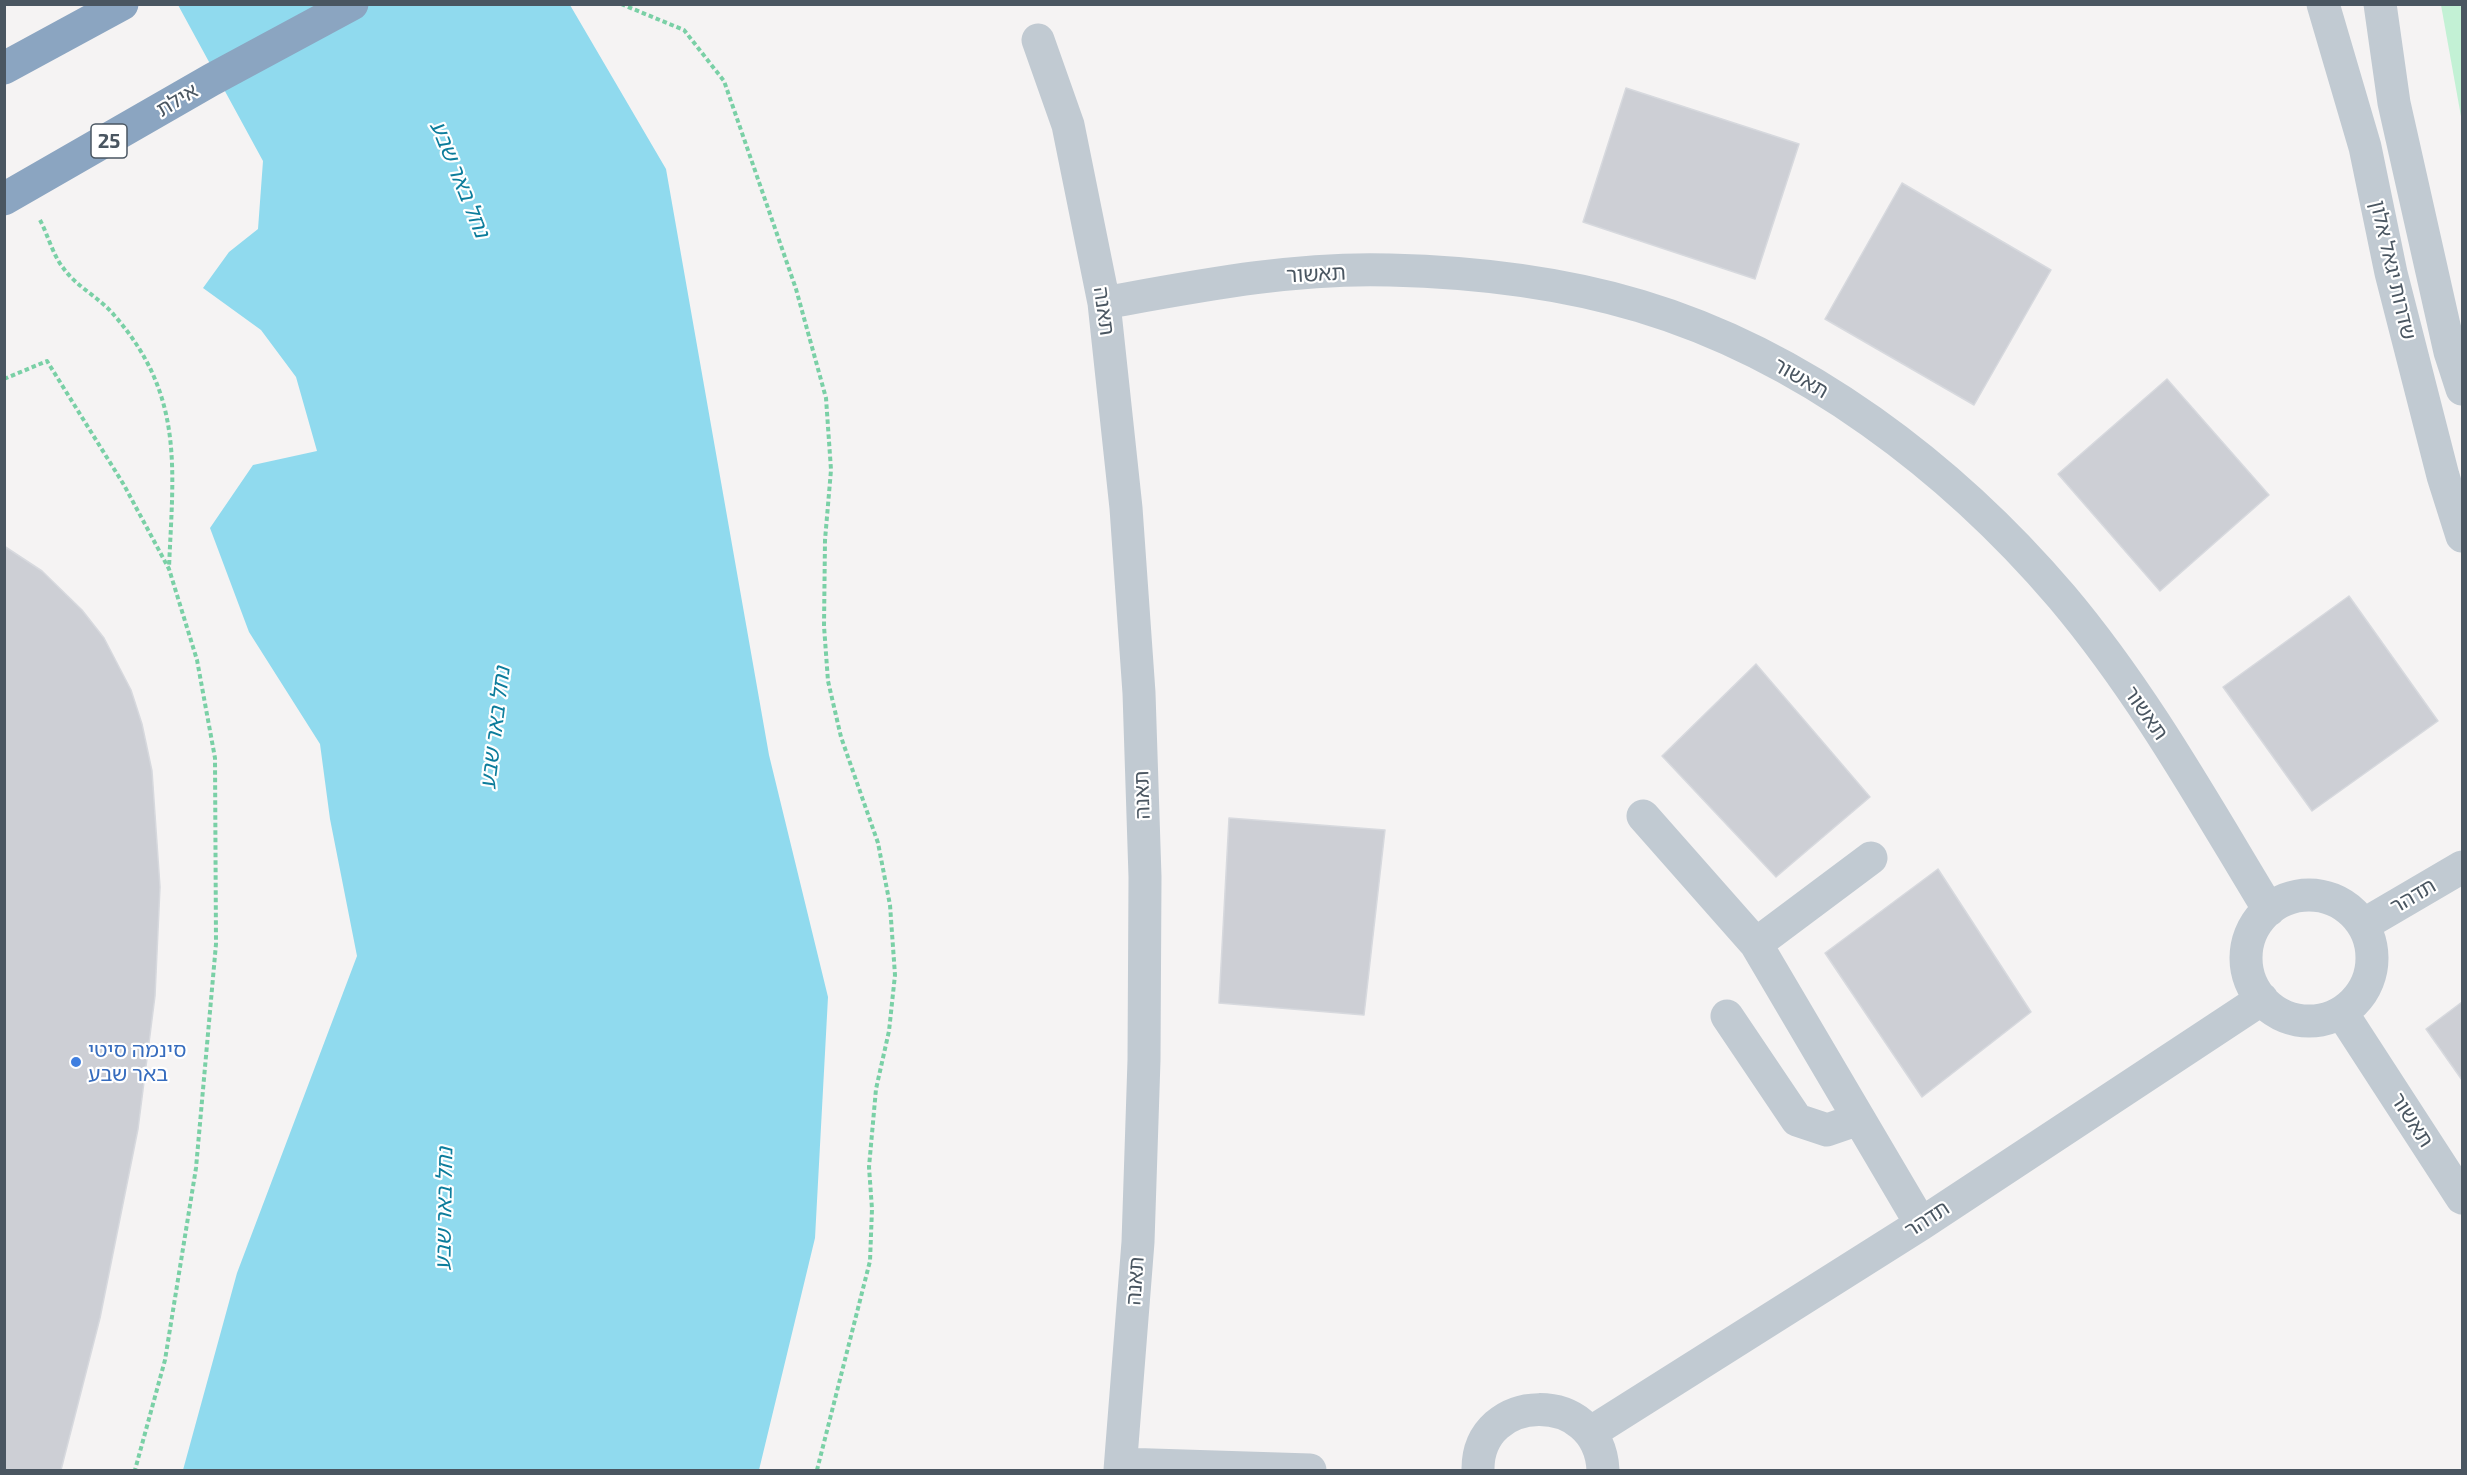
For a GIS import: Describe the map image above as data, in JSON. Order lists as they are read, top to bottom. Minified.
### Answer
{"streets":{"highway":["אילת","25"],"street":["שדרות יגאל אלון","תאשור","תאנה","תדהר"]},"crossings":[["תאשור","תאנה"],["תאשור","תדהר"]],"water":["נחל באר שבע"],"places":["סינמה סיטי באר שבע"]}
